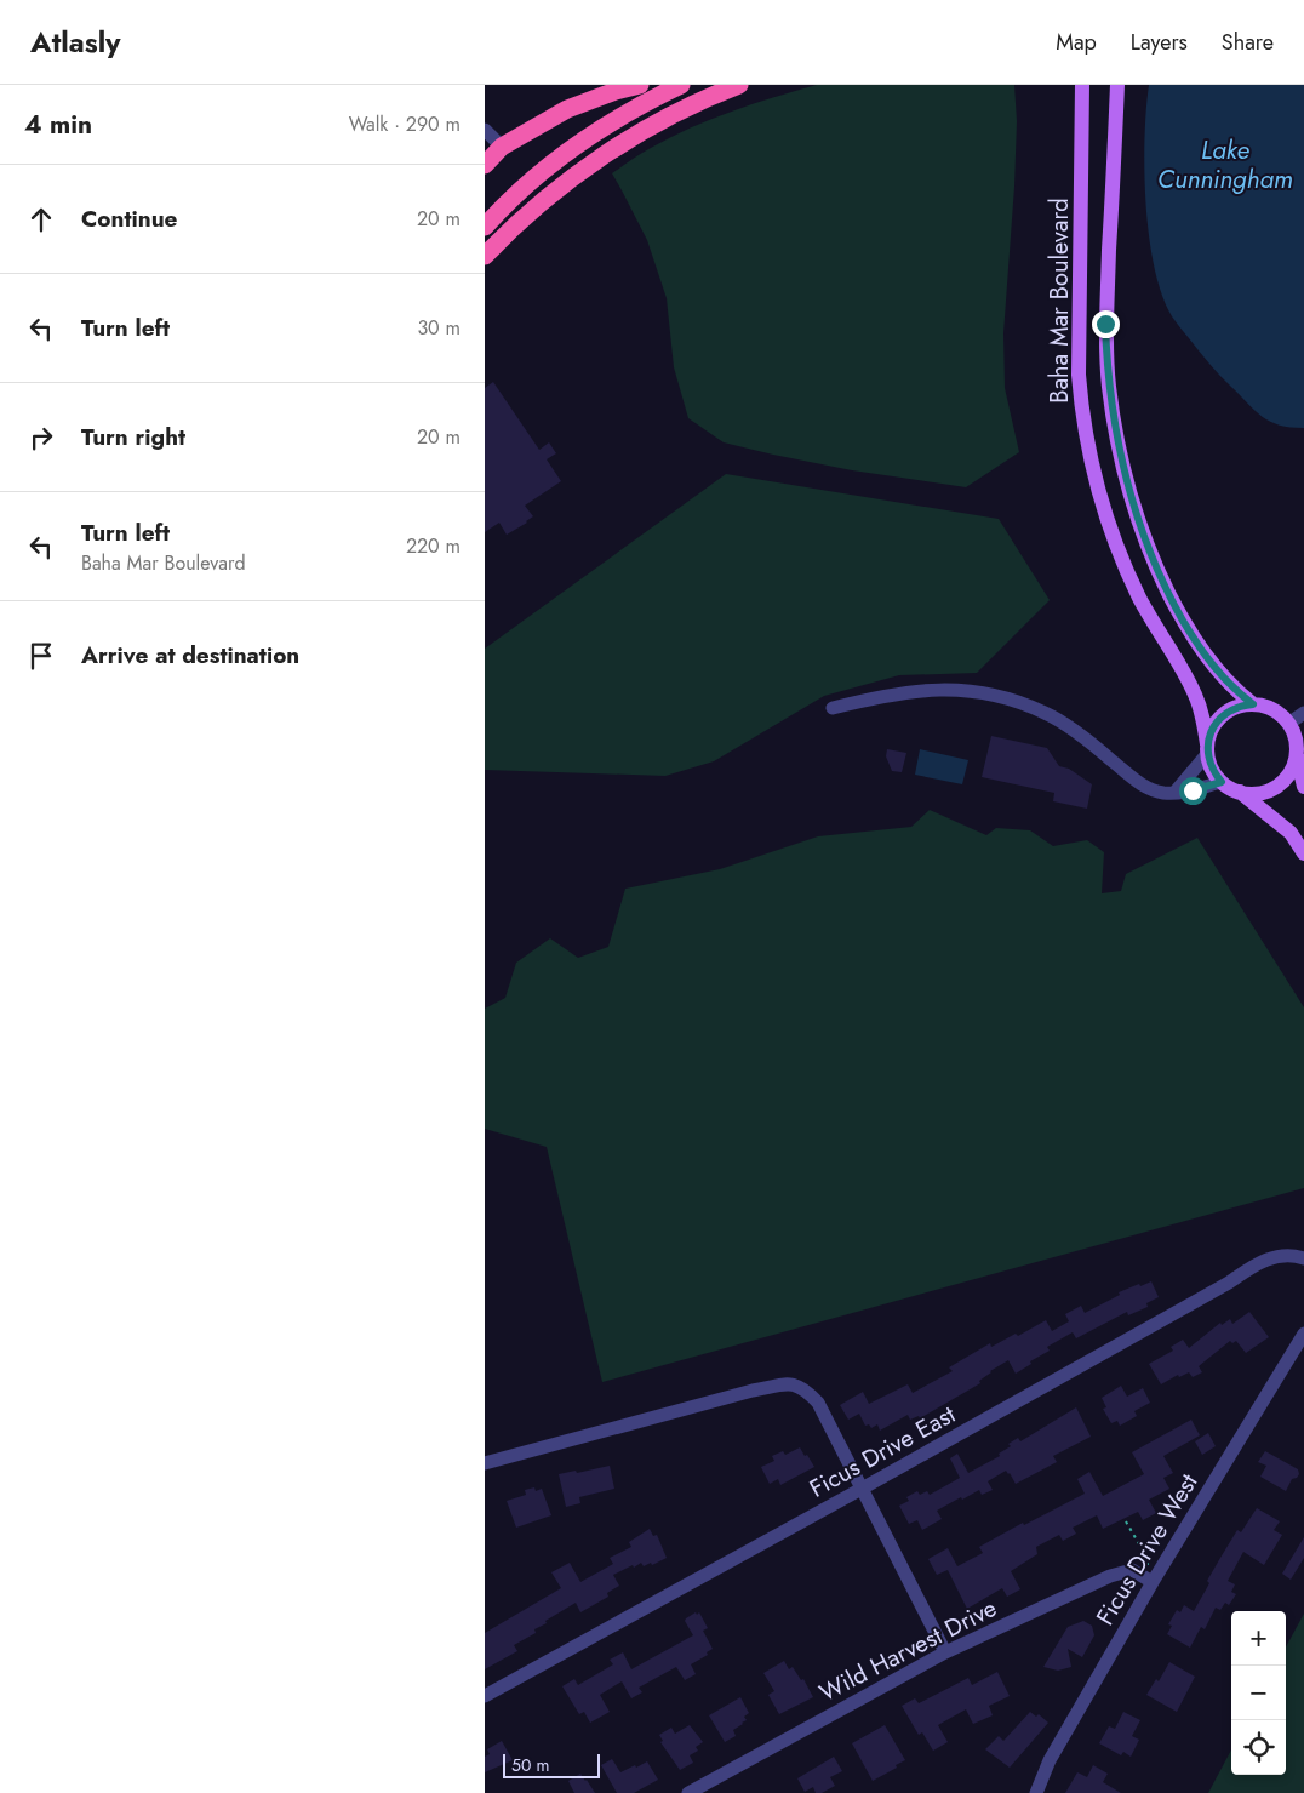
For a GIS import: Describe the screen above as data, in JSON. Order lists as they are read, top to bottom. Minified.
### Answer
{"streets":{"main road":["Baha Mar Boulevard"],"street":["Ficus Drive East","Ficus Drive West","Wild Harvest Drive"]},"crossings":[["Ficus Drive West","Wild Harvest Drive"]],"water":["Lake Cunningham"],"scale_bar":"50 m","page":{"header":"Atlasly","nav":["Map","Layers","Share"],"heading":["4 min","Walk · 290 m"],"list":[["Continue","20 m"],["Turn left","30 m"],["Turn right","20 m"],["Turn left","Baha Mar Boulevard","220 m"],"Arrive at destination"],"map_buttons":["+","−"],"scale":"50 m"}}
